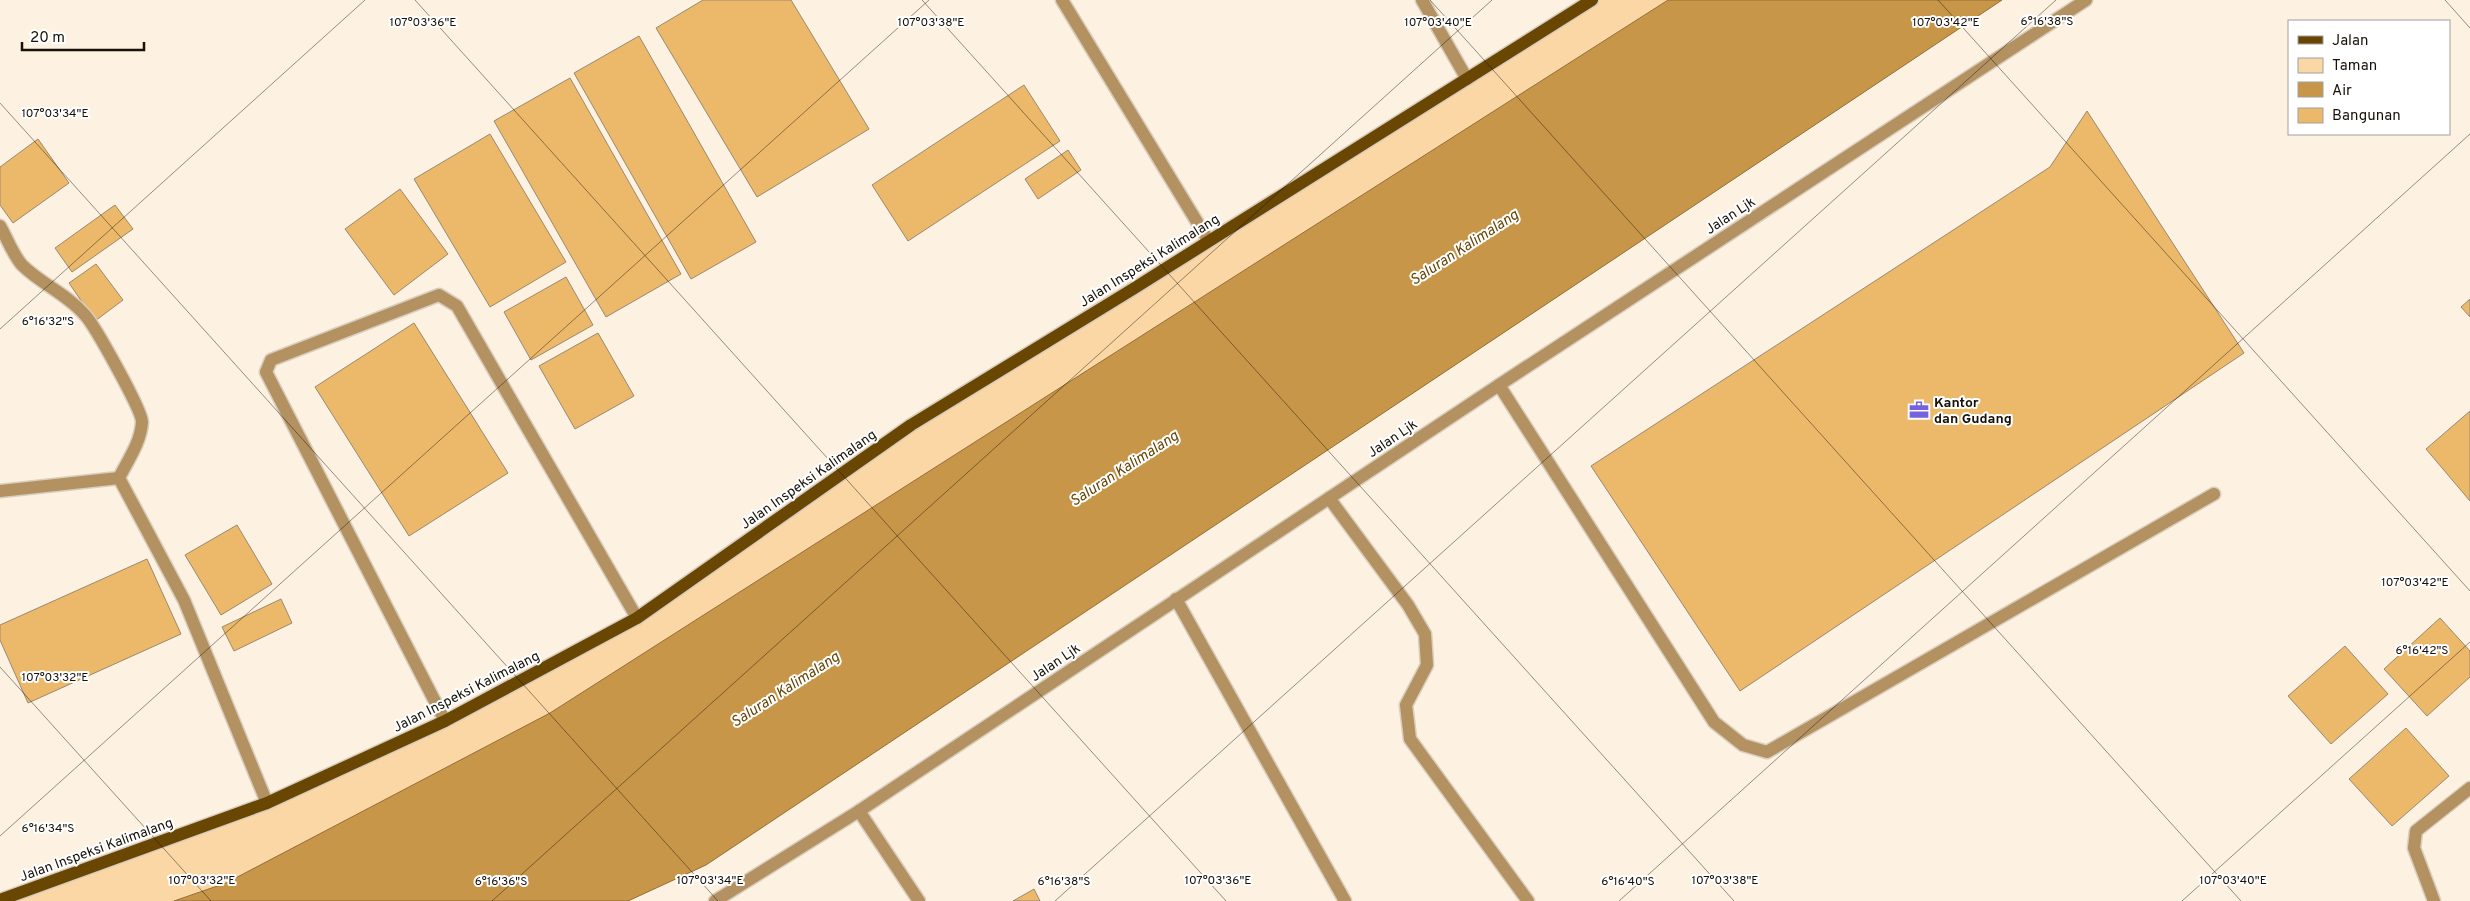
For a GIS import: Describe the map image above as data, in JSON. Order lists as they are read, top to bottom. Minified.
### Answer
{"streets":{"main road":["Jalan Inspeksi Kalimalang"],"street":["Jalan Ljk"]},"water":["Saluran Kalimalang"],"places":{"office":["Kantor dan Gudang"]},"legend":["Jalan","Taman","Air","Bangunan"],"scale_bar":"20 m","coordinates":["6°16'38\"S","107°03'42\"E","107°03'36\"E","107°03'38\"E","107°03'40\"E","107°03'34\"E","6°16'32\"S","6°16'42\"S","107°03'32\"E","6°16'34\"S","6°16'36\"S","6°16'40\"S"]}
